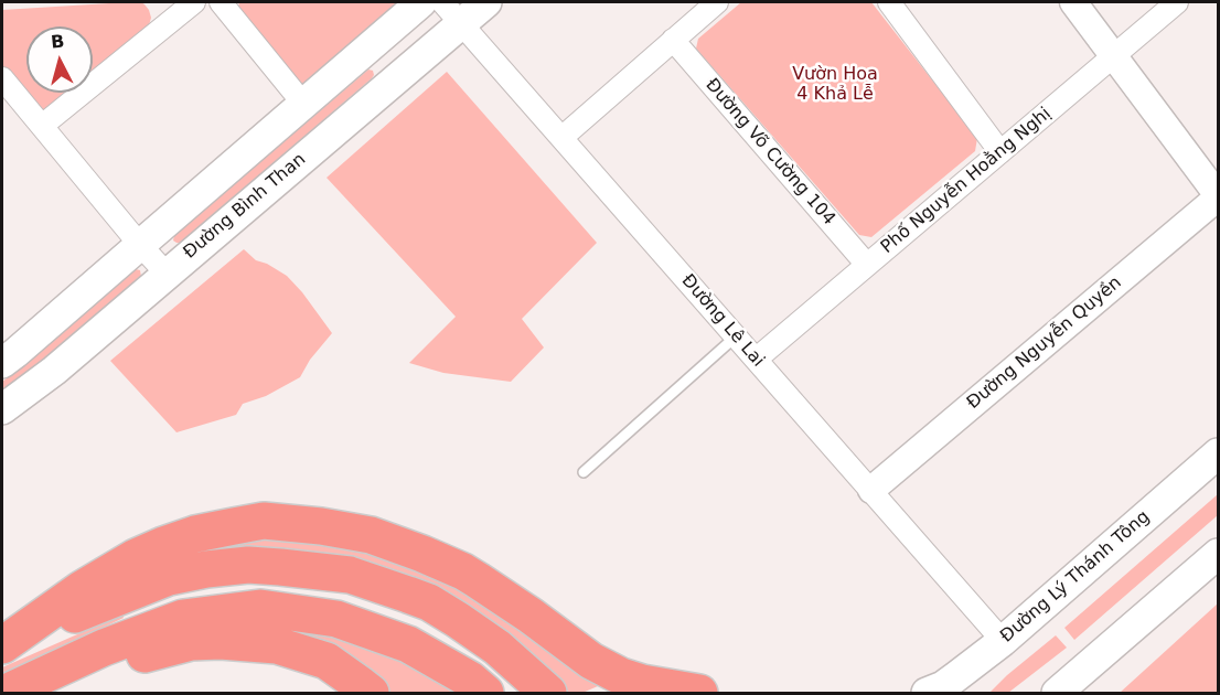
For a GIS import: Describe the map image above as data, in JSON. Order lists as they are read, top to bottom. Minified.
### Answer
{"streets":{"main road":["Đường Bình Than","Đường Lý Thánh Tông"],"street":["Đường Võ Cường 104","Phố Nguyễn Hoằng Nghị","Đường Lê Lai","Đường Nguyễn Quyền"]},"crossings":[["Đường Võ Cường 104","Phố Nguyễn Hoằng Nghị"],["Phố Nguyễn Hoằng Nghị","Đường Lê Lai"],["Đường Bình Than","Đường Lê Lai"],["Đường Lê Lai","Đường Nguyễn Quyền"],["Đường Lê Lai","Đường Lý Thánh Tông"]],"parks":["Vườn Hoa 4 Khả Lễ"],"north":"top"}
